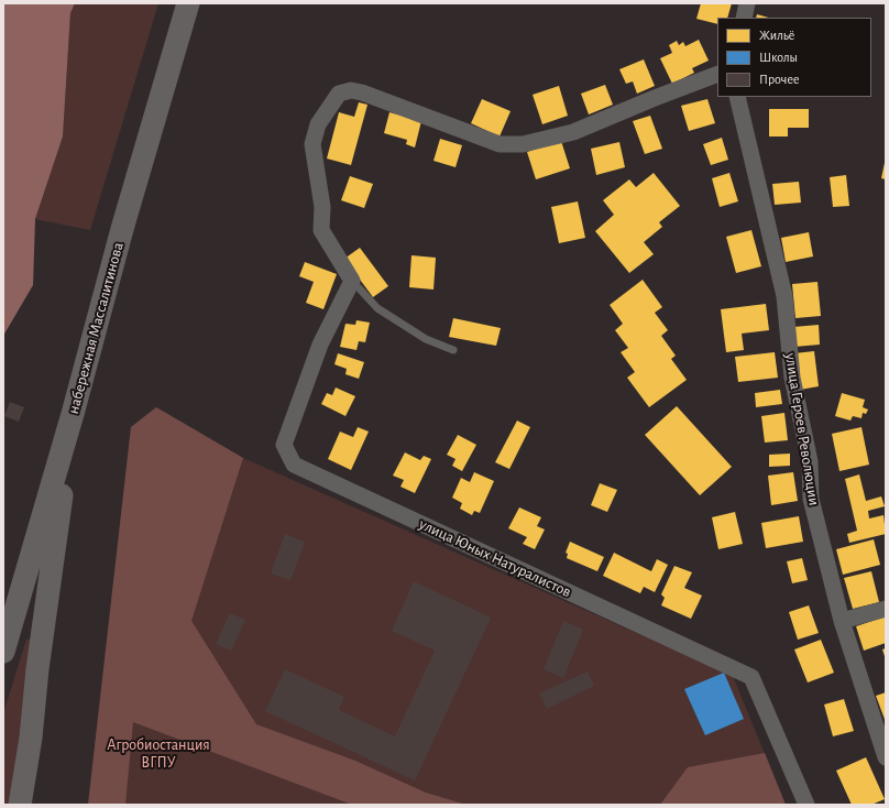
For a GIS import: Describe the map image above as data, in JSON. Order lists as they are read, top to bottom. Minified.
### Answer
{"streets":{"main road":["набережная Массалитинова"],"street":["улица Героев Революции","улица Юных Натуралистов"]},"parks":["Агробиостанция ВГПУ"],"legend":["Жильё","Школы","Прочее"]}
